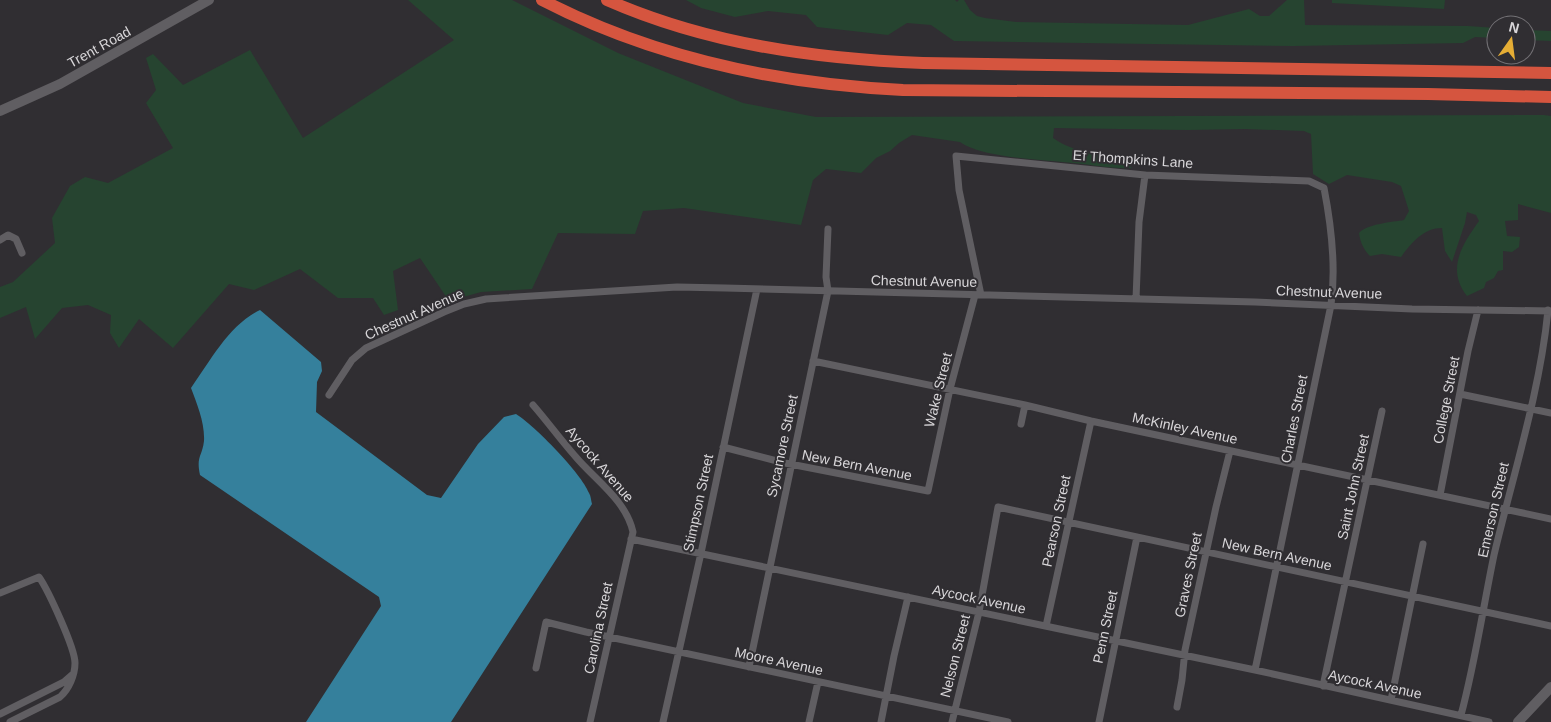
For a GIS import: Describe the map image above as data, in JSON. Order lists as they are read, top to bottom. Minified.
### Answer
{"streets":{"street":["Trent Road","Ef Thompkins Lane","Chestnut Avenue","Wake Street","College Street","Charles Street","McKinley Avenue","Sycamore Street","Aycock Avenue","New Bern Avenue","Saint John Street","Stimpson Street","Emerson Street","Pearson Street","Graves Street","Penn Street","Carolina Street","Nelson Street","Moore Avenue"]},"crossings":[["Ef Thompkins Lane","Wake Street"],["Ef Thompkins Lane","Charles Street"],["Chestnut Avenue","Wake Street"],["Chestnut Avenue","College Street"],["Chestnut Avenue","Charles Street"],["Chestnut Avenue","Sycamore Street"],["Chestnut Avenue","Stimpson Street"],["Chestnut Avenue","Emerson Street"],["Wake Street","McKinley Avenue"],["Wake Street","New Bern Avenue"],["College Street","McKinley Avenue"],["Charles Street","McKinley Avenue"],["Charles Street","Aycock Avenue"],["Charles Street","New Bern Avenue"],["McKinley Avenue","Sycamore Street"],["McKinley Avenue","Saint John Street"],["McKinley Avenue","Emerson Street"],["McKinley Avenue","Pearson Street"],["McKinley Avenue","Graves Street"],["Sycamore Street","Aycock Avenue"],["Sycamore Street","New Bern Avenue"],["Sycamore Street","Moore Avenue"],["Aycock Avenue","Saint John Street"],["Aycock Avenue","Stimpson Street"],["Aycock Avenue","Emerson Street"],["Aycock Avenue","Pearson Street"],["Aycock Avenue","Graves Street"],["Aycock Avenue","Penn Street"],["Aycock Avenue","Carolina Street"],["Aycock Avenue","Nelson Street"],["New Bern Avenue","Saint John Street"],["New Bern Avenue","Stimpson Street"],["New Bern Avenue","Emerson Street"],["New Bern Avenue","Pearson Street"],["New Bern Avenue","Graves Street"],["New Bern Avenue","Penn Street"],["New Bern Avenue","Nelson Street"],["Stimpson Street","Moore Avenue"],["Carolina Street","Moore Avenue"],["Nelson Street","Moore Avenue"]],"north":"top"}
